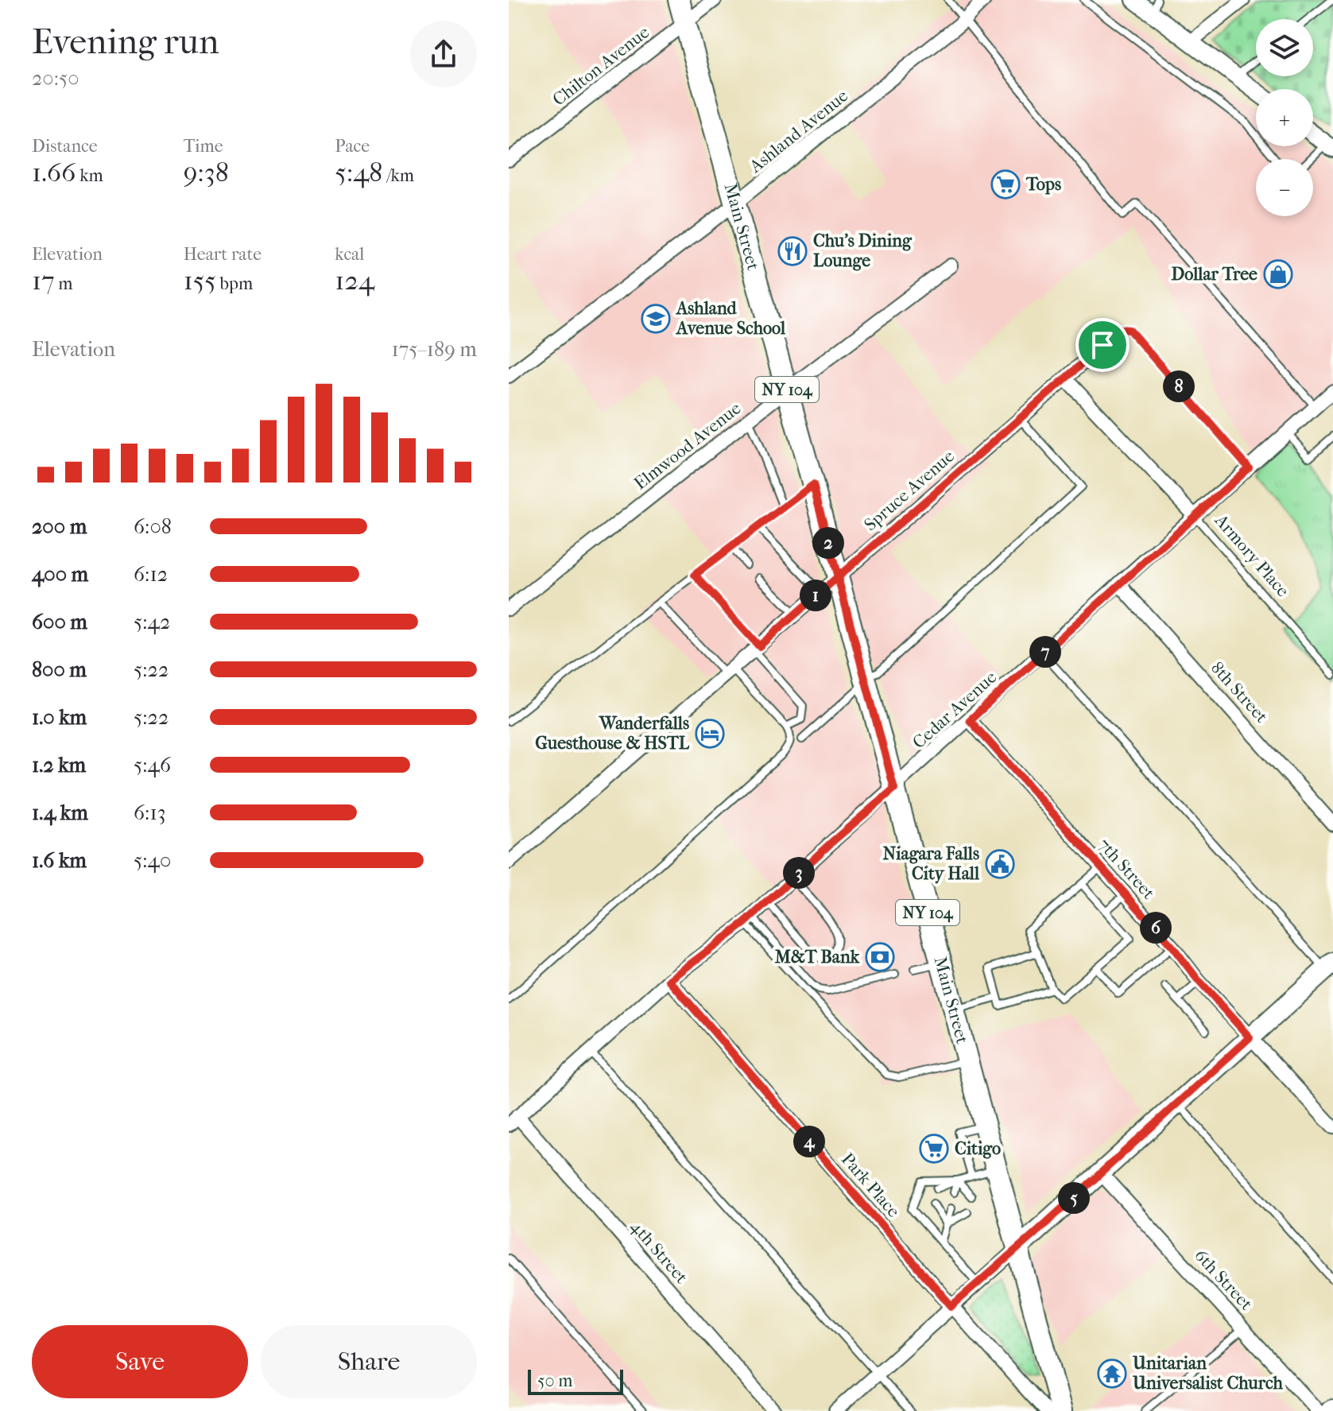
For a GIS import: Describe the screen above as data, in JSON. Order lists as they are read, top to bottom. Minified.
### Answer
{"streets":{"main road":["Main Street","NY 104"],"street":["Chilton Avenue","Ashland Avenue","Elmwood Avenue","Spruce Avenue","Armory Place","8th Street","Cedar Avenue","7th Street","Park Place","4th Street","6th Street"]},"crossings":[["Chilton Avenue","Main Street"],["Ashland Avenue","Main Street"],["Main Street","Elmwood Avenue"],["Main Street","Spruce Avenue"],["Main Street","Cedar Avenue"],["Spruce Avenue","Armory Place"],["Armory Place","Cedar Avenue"],["8th Street","Cedar Avenue"],["Cedar Avenue","7th Street"],["Cedar Avenue","Park Place"],["Cedar Avenue","4th Street"]],"places":{"supermarket":["Tops","Citigo"],"restaurant":["Chu's Dining Lounge"],"shop":["Dollar Tree"],"school or university":["Ashland Avenue School"],"hotel":["Wanderfalls Guesthouse & HSTL"],"public building":["Niagara Falls City Hall"],"bank":["M&T Bank"],"temple":["Unitarian Universalist Church"]},"scale_bar":"50 m","page":{"heading":["Evening run","20:50"],"map_buttons":["+","−"],"stats":[["Distance","1.66 km"],["Time","9:38"],["Pace","5:48 /km"],["Elevation","17 m"],["Heart rate","155 bpm"],["kcal","124"]],"chart":["Elevation","175–189 m"],"pins":["8","2","1","7","3","6","4","5"],"list":[{"name":"200 m","note":"6:08"},{"name":"400 m","note":"6:12"},{"name":"600 m","note":"5:42"},{"name":"800 m","note":"5:22"},{"name":"1.0 km","note":"5:22"},{"name":"1.2 km","note":"5:46"},{"name":"1.4 km","note":"6:13"},{"name":"1.6 km","note":"5:40"}],"buttons":["Save","Share"],"scale":"50 m"}}
